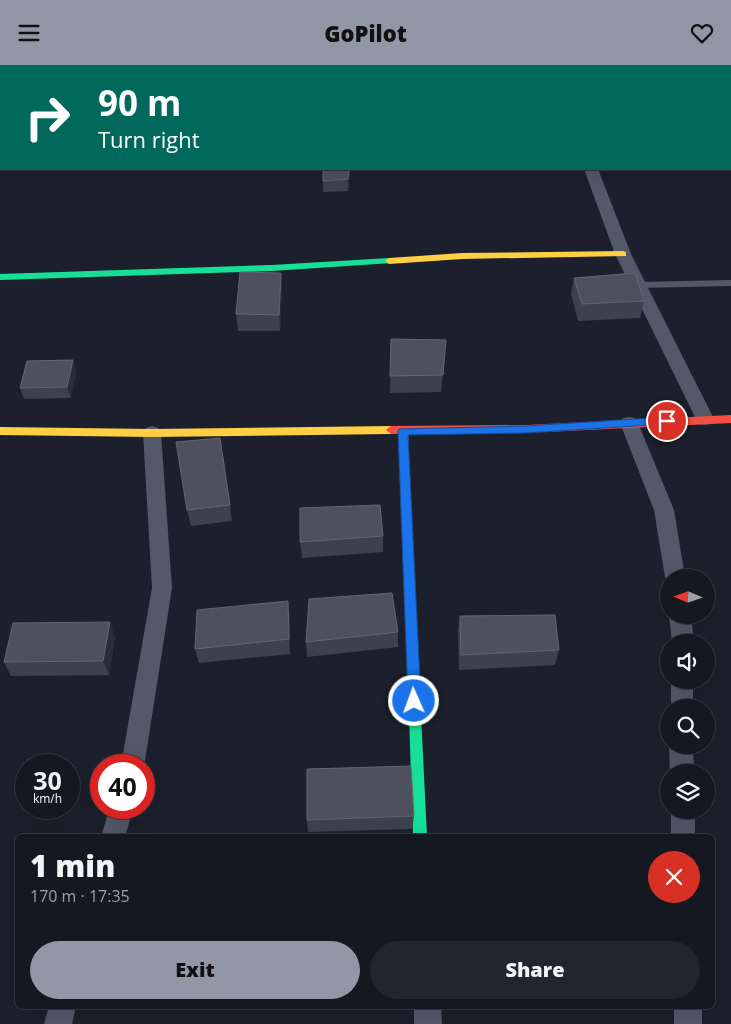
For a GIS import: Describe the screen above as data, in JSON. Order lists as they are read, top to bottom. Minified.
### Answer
{"north":"left","page":{"header":"GoPilot","turn":["90 m","Turn right"],"speed":"30 km/h","limit":"40","heading":["1 min","170 m · 17:35"],"buttons":["Exit","Share"]}}
